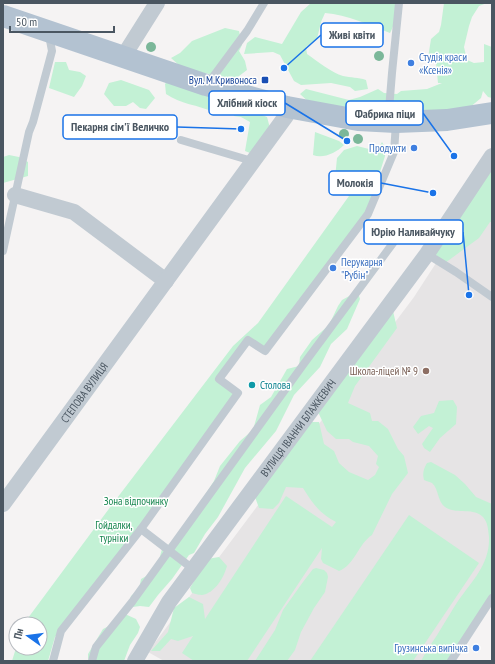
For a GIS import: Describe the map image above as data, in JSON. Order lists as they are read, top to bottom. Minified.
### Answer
{"streets":{"street":["СТЕПОВА ВУЛИЦЯ","ВУЛИЦЯ ІВАННИ БЛАЖКЕВИЧ"]},"parks":["Зона відпочинку","Гойдалки, турніки"],"places":{"other":["Студія краси «Ксенія»","Живі квіти","Пекарня сім'ї Величко","Хлібний кіоск","Продукти","Фабрика піци","Молокія","Перукарня \"Рубін\"","Юрію Наливайчуку","Школа-ліцей № 9","Столова","Грузинська випічка"],"transit":["Вул. М.Кривоноса"]},"scale_bar":"50 m","north":"left"}
